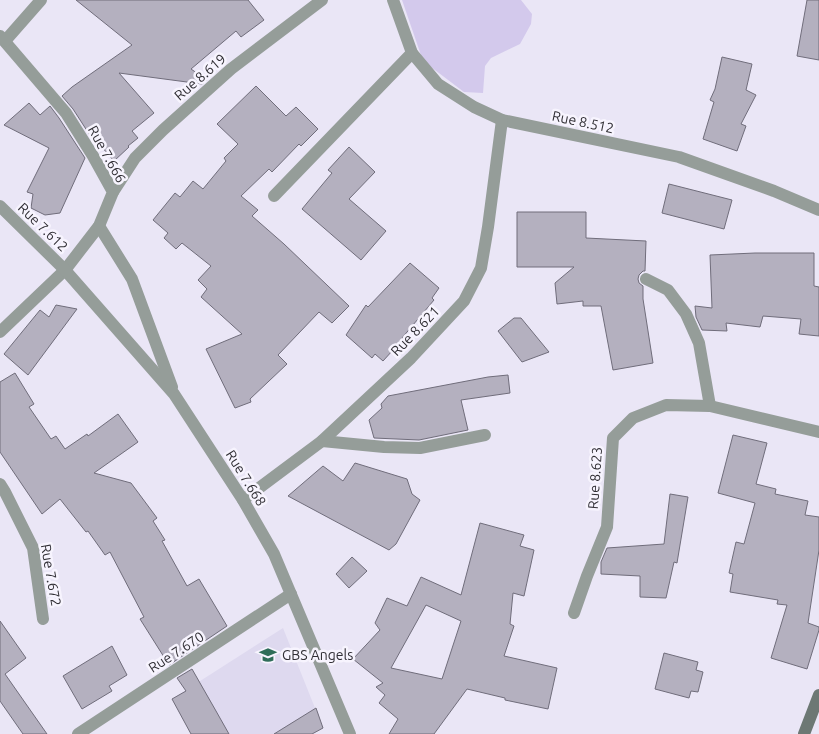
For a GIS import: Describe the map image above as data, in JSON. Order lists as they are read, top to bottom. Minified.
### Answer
{"streets":{"street":["Rue 8.619","Rue 8.512","Rue 7.666","Rue 7.612","Rue 8.621","Rue 7.668","Rue 8.623","Rue 7.672","Rue 7.670"]},"crossings":[["Rue 8.619","Rue 7.666"],["Rue 8.512","Rue 8.621"],["Rue 7.666","Rue 7.612"],["Rue 7.666","Rue 7.668"],["Rue 7.612","Rue 7.668"],["Rue 8.621","Rue 7.668"],["Rue 7.668","Rue 7.670"]],"places":{"school or university":["GBS Angels"]}}
